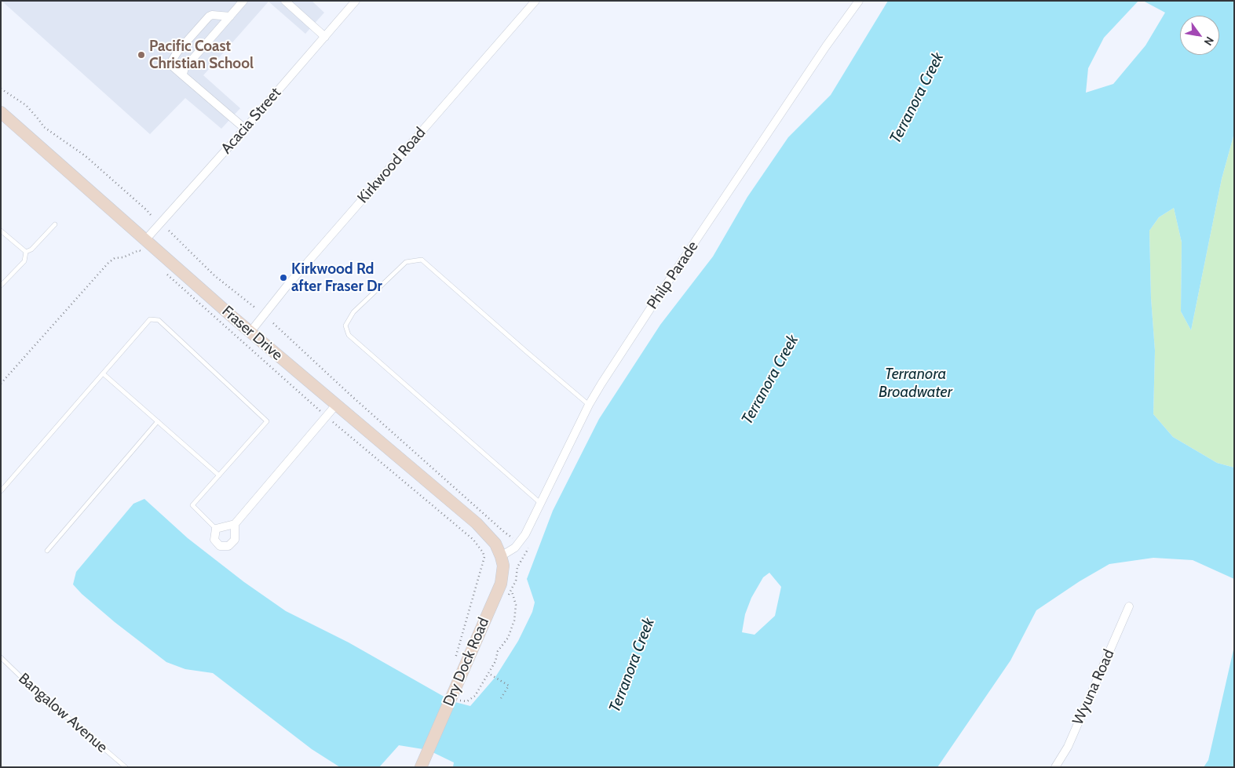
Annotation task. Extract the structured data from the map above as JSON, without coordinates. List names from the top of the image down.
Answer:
{
  "streets": {
    "street": [
      "Acacia Street",
      "Kirkwood Road",
      "Philp Parade",
      "Fraser Drive",
      "Dry Dock Road",
      "Wyuna Road"
    ],
    "lane": ["Bangalow Avenue"]
  },
  "crossings": [
    ["Acacia Street", "Fraser Drive"],
    ["Kirkwood Road", "Fraser Drive"],
    ["Philp Parade", "Fraser Drive"],
    ["Philp Parade", "Dry Dock Road"],
    ["Fraser Drive", "Dry Dock Road"]
  ],
  "water": ["Terranora Creek", "Terranora Broadwater"],
  "places": ["Pacific Coast Christian School", "Kirkwood Rd after Fraser Dr"],
  "north": "bottom right"
}
